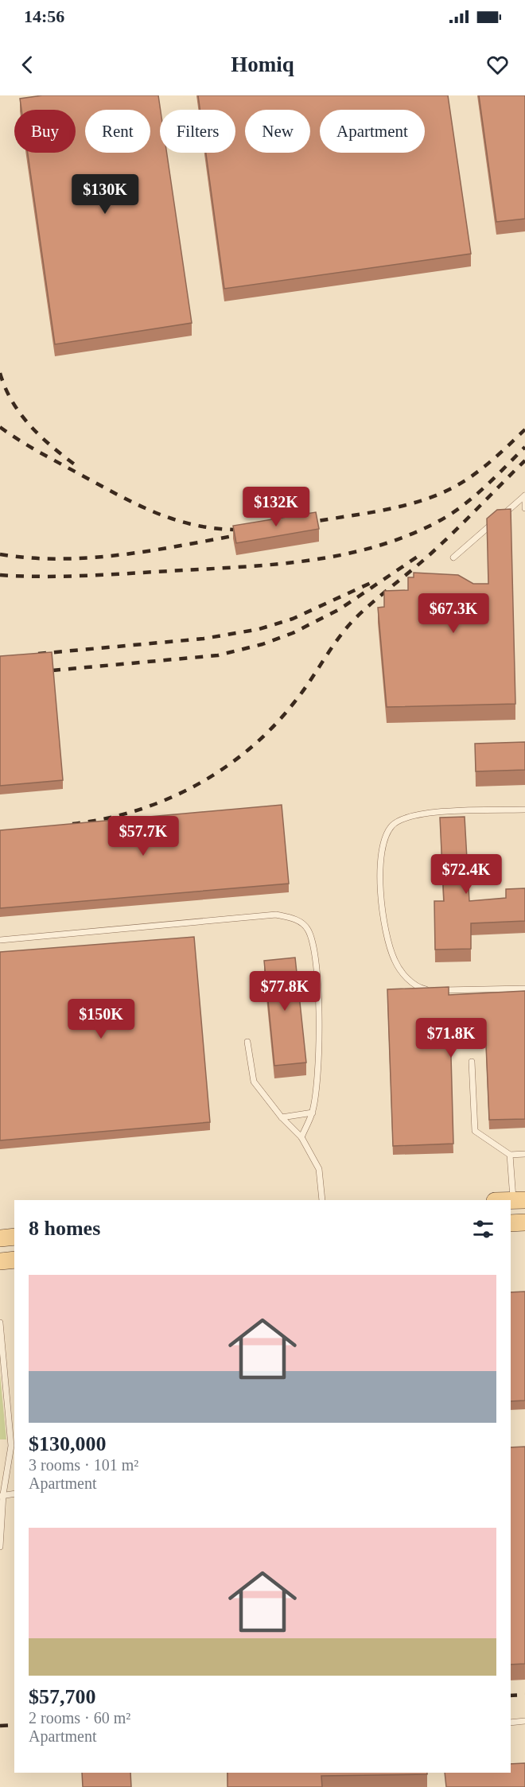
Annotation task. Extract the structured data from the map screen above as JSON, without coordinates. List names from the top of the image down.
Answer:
{
  "page": {
    "status": "14:56",
    "header": "Homiq",
    "chip": [
      "Buy",
      "Rent",
      "Filters",
      "New",
      "Apartment"
    ],
    "price": [
      "$130K",
      "$132K",
      "$67.3K",
      "$57.7K",
      "$72.4K",
      "$77.8K",
      "$150K",
      "$71.8K"
    ],
    "heading": "8 homes",
    "list": [
      {
        "name": "$130,000",
        "note": "3 rooms · 101 m² · Apartment"
      },
      {
        "name": "$57,700",
        "note": "2 rooms · 60 m² · Apartment"
      }
    ]
  }
}
